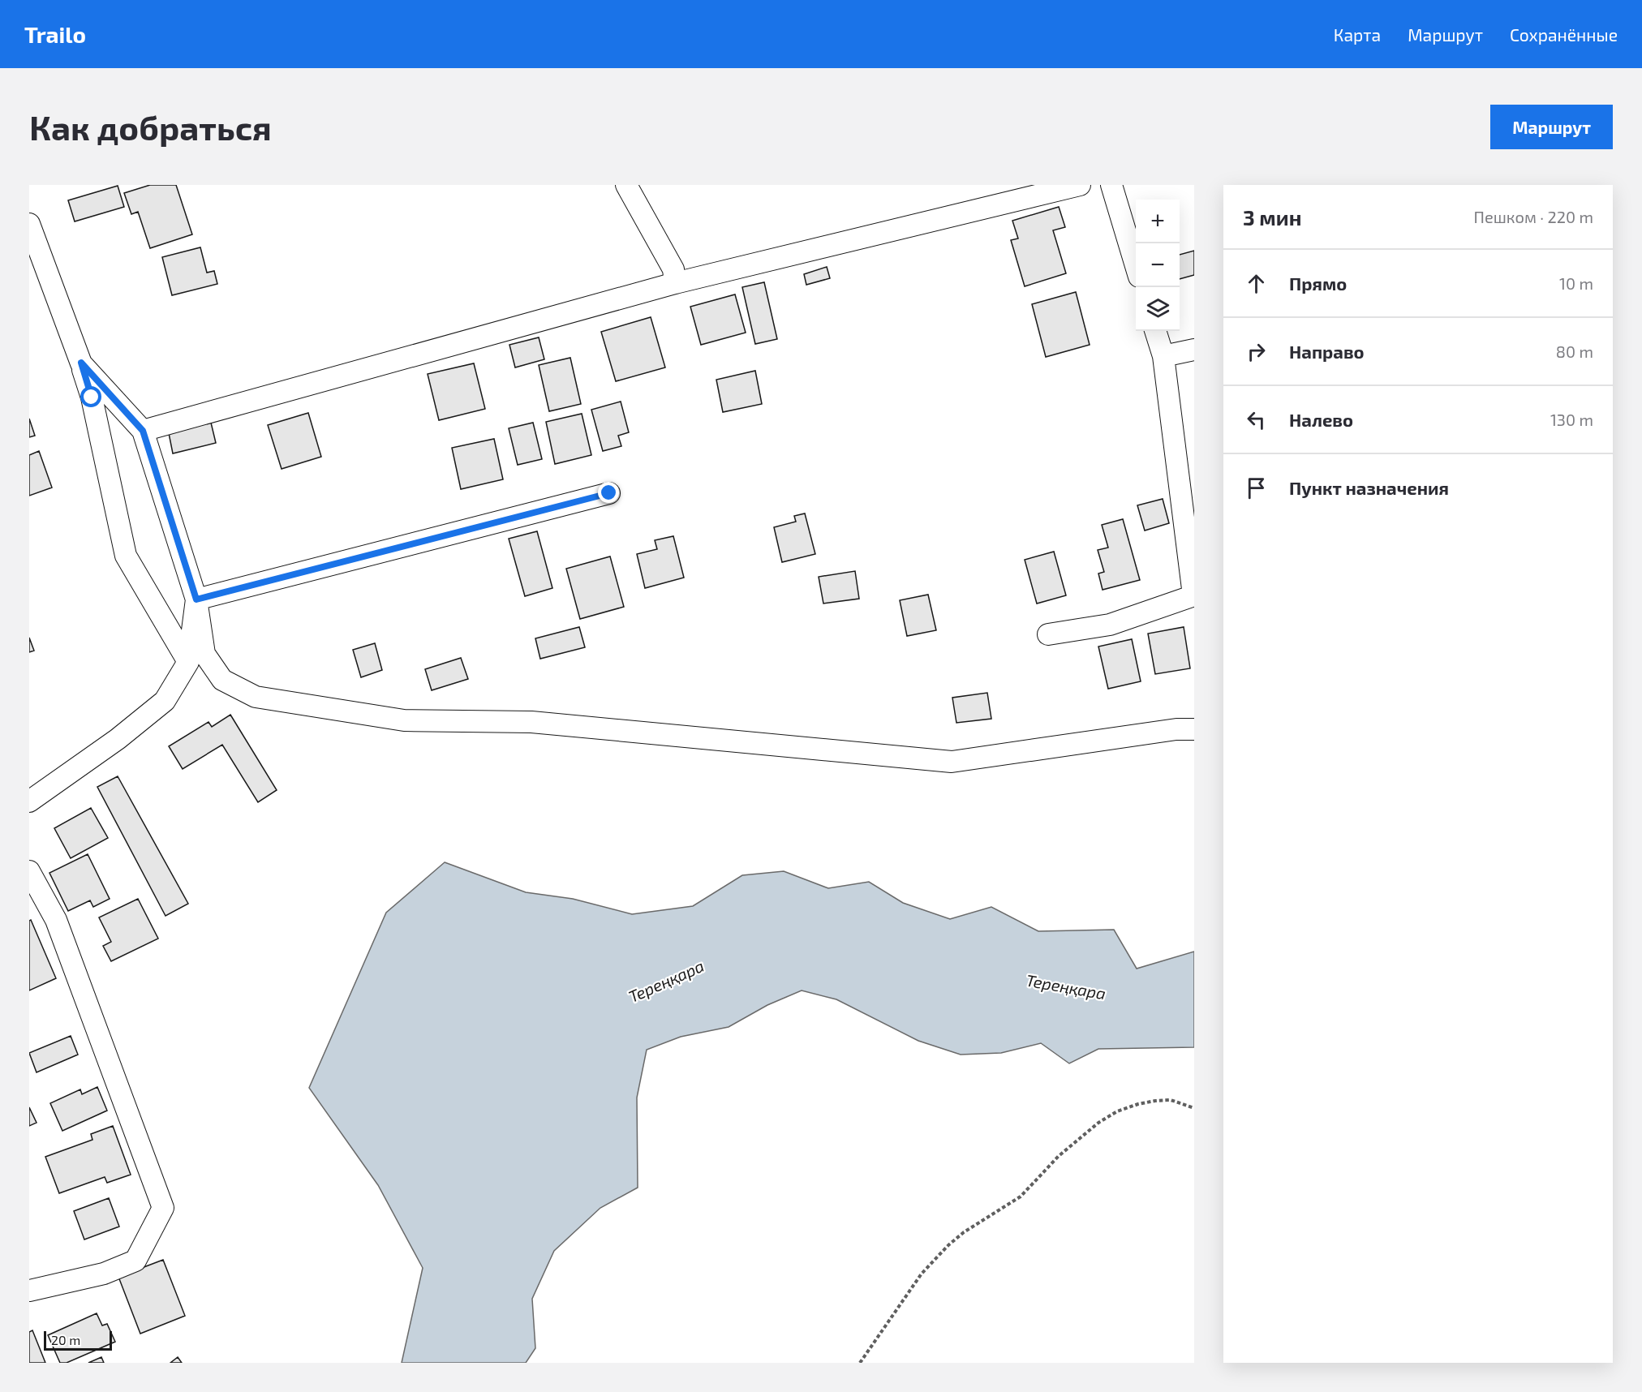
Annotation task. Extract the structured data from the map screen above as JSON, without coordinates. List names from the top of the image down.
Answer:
{
  "water": ["Тереңқара"],
  "scale_bar": "20 m",
  "page": {
    "header": "Trailo",
    "nav": ["Карта", "Маршрут", "Сохранённые"],
    "buttons": "Маршрут",
    "title": "Как добраться",
    "heading": ["3 мин", "Пешком · 220 m"],
    "map_buttons": ["+", "−"],
    "list": [
      ["Прямо", "10 m"],
      ["Направо", "80 m"],
      ["Налево", "130 m"],
      "Пункт назначения"
    ],
    "scale": "20 m"
  }
}
